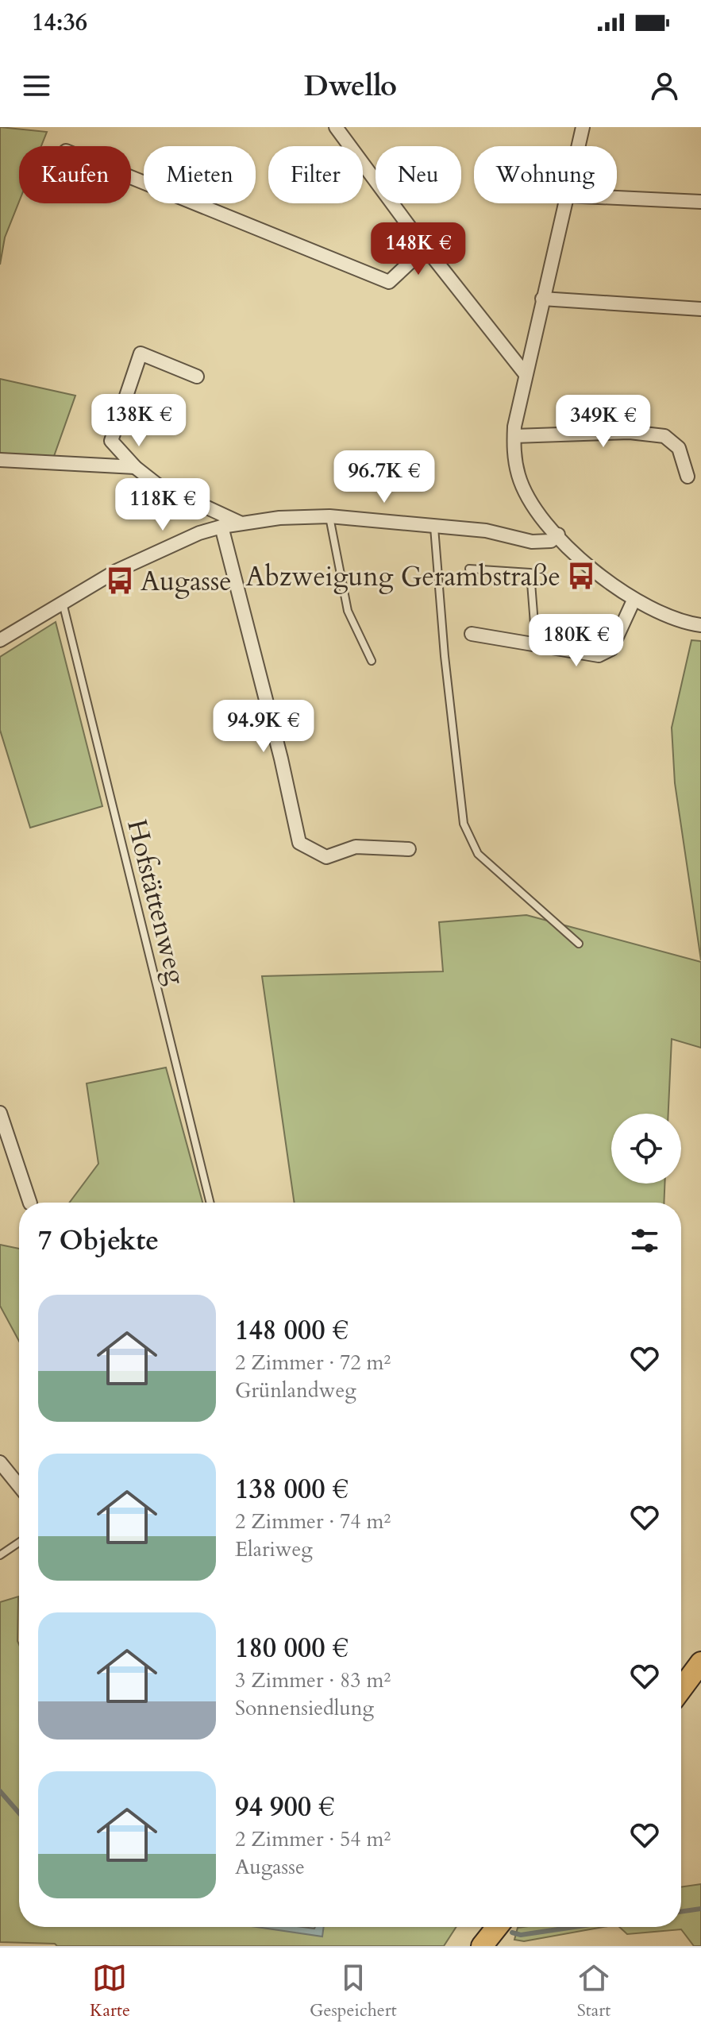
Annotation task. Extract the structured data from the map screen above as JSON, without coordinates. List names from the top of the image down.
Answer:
{
  "streets": {
    "lane": ["Hofstättenweg"]
  },
  "places": {
    "bus stop": ["Abzweigung Gerambstraße", "Augasse"]
  },
  "page": {
    "status": "14:36",
    "header": "Dwello",
    "chip": [
      "Kaufen",
      "Mieten",
      "Filter",
      "Neu",
      "Wohnung"
    ],
    "price": [
      "148K €",
      "138K €",
      "349K €",
      "96.7K €",
      "118K €",
      "180K €",
      "94.9K €"
    ],
    "heading": "7 Objekte",
    "list": [
      {
        "name": "148 000 €",
        "note": "2 Zimmer · 72 m² · Grünlandweg"
      },
      {
        "name": "138 000 €",
        "note": "2 Zimmer · 74 m² · Elariweg"
      },
      {
        "name": "180 000 €",
        "note": "3 Zimmer · 83 m² · Sonnensiedlung"
      },
      {
        "name": "94 900 €",
        "note": "2 Zimmer · 54 m² · Augasse"
      }
    ],
    "tabs": ["Karte", "Gespeichert", "Start"]
  }
}
